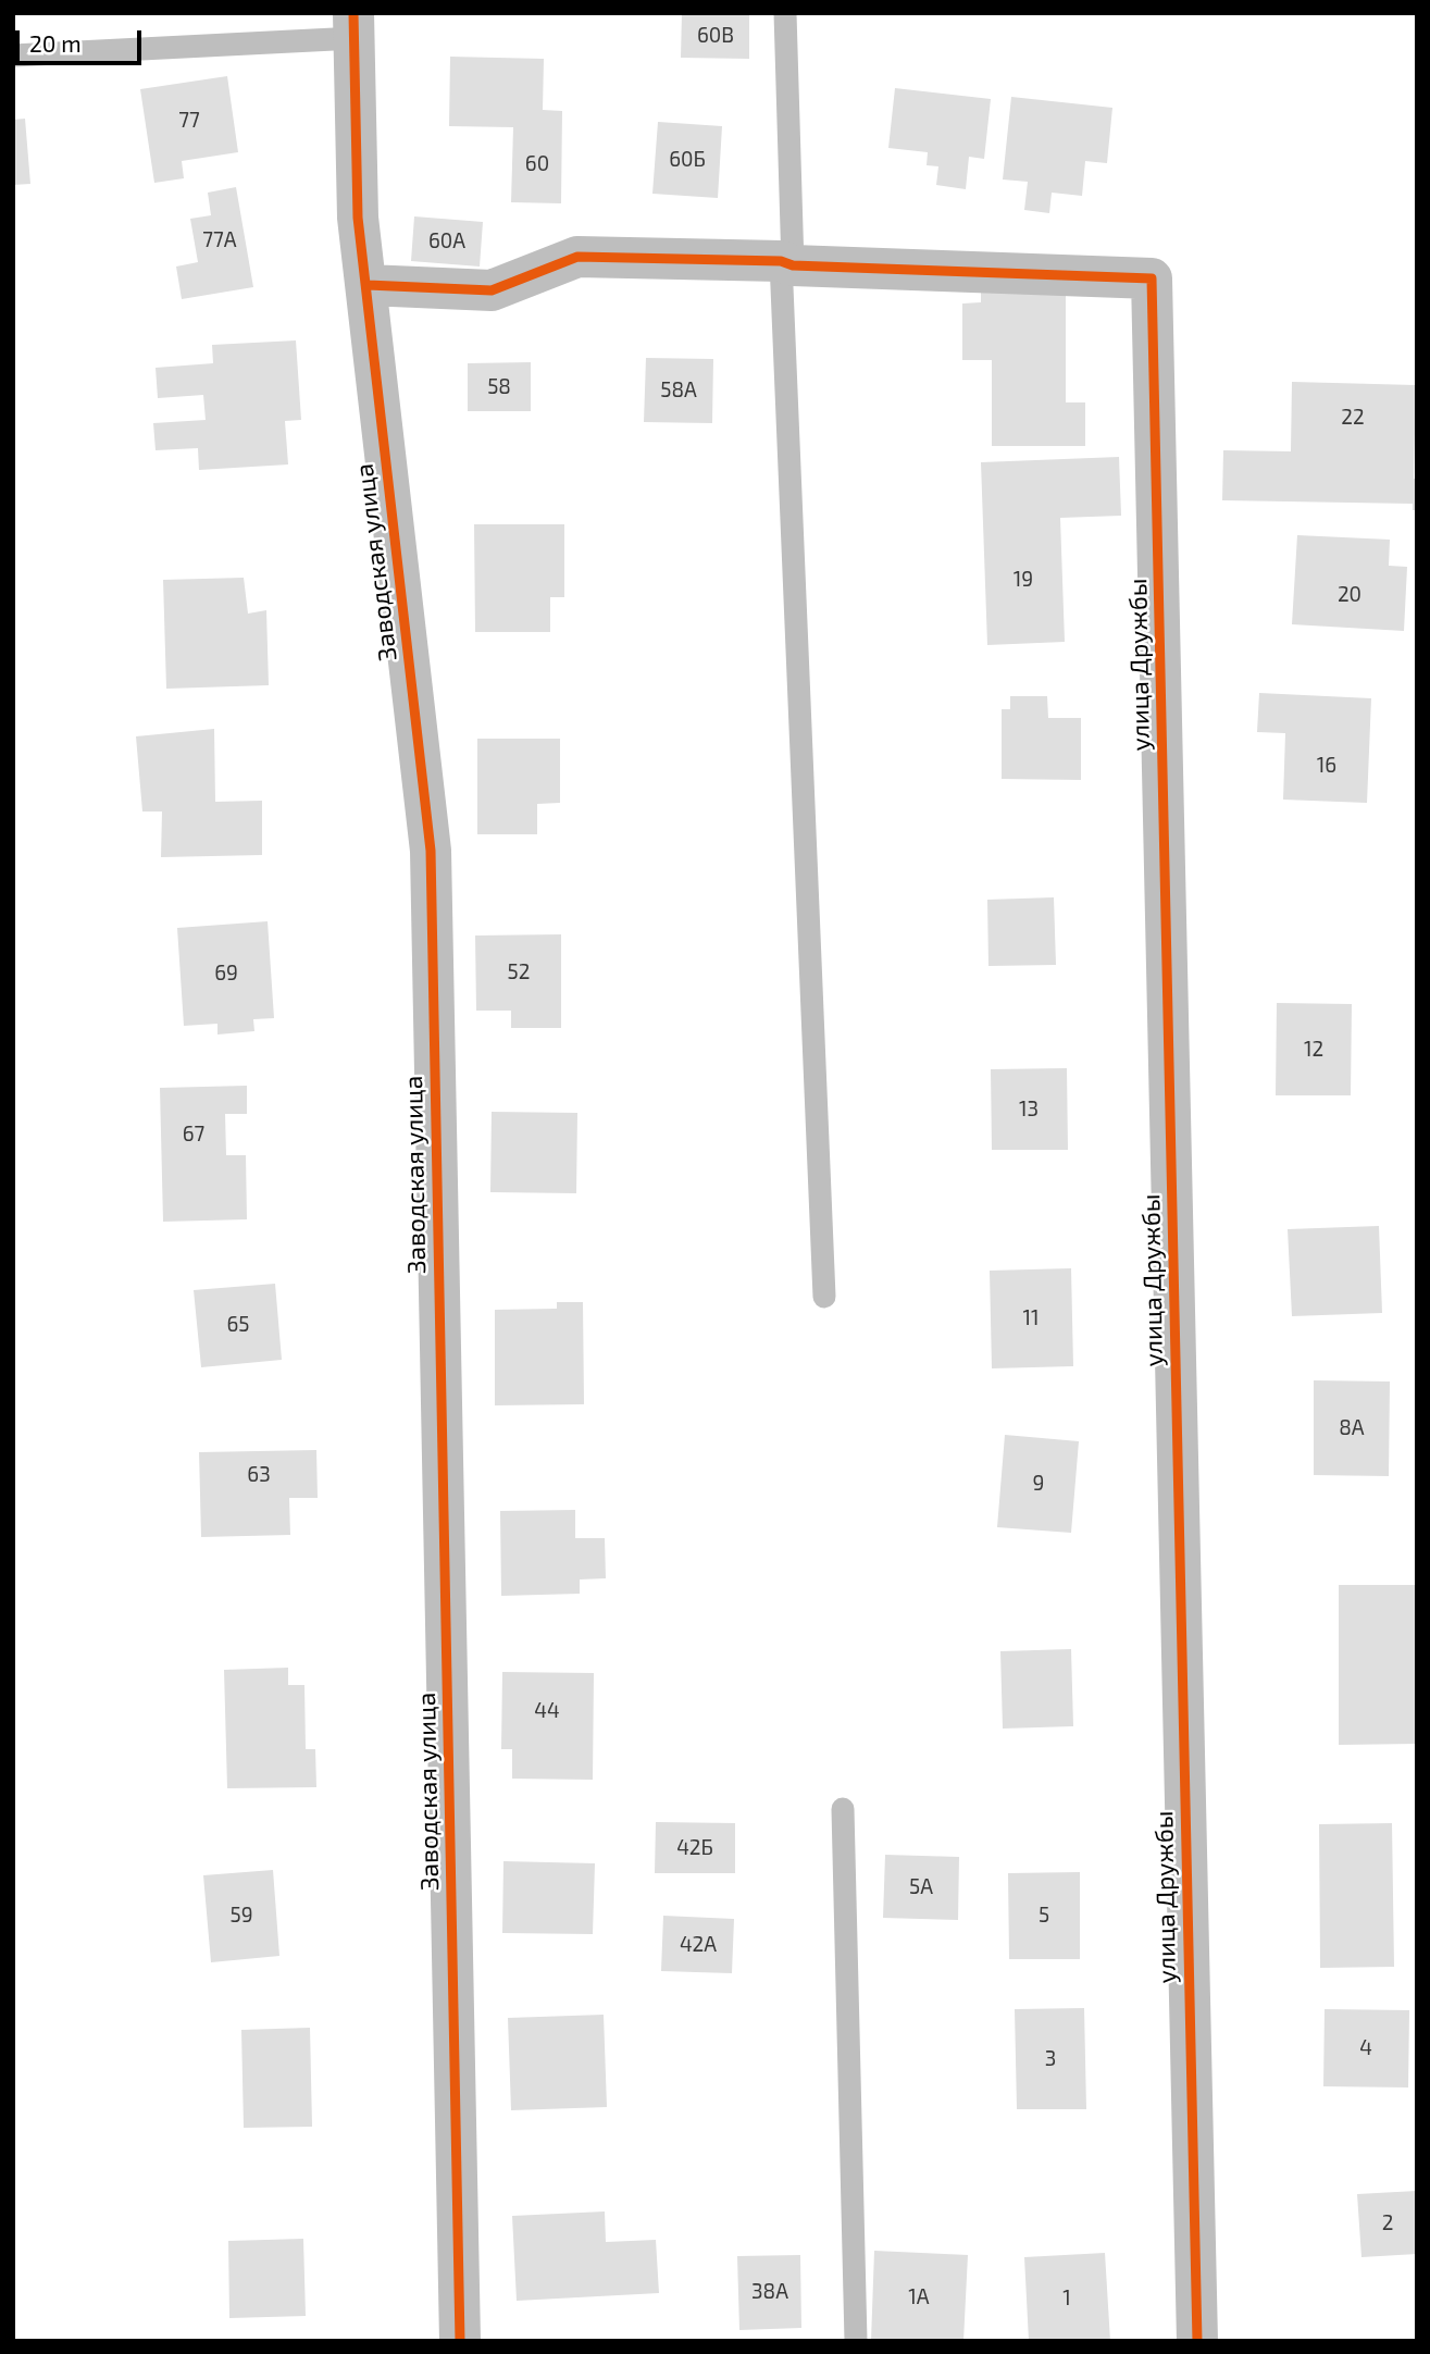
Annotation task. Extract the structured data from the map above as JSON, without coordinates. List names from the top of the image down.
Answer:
{
  "streets": {
    "street": ["Заводская улица", "улица Дружбы"]
  },
  "house_numbers": [
    "60В",
    "77",
    "60Б",
    "60",
    "77А",
    "60А",
    "58",
    "58А",
    "22",
    "19",
    "20",
    "16",
    "52",
    "69",
    "12",
    "13",
    "67",
    "11",
    "65",
    "8А",
    "63",
    "9",
    "44",
    "42Б",
    "5А",
    "59",
    "5",
    "42А",
    "4",
    "3",
    "2",
    "38А",
    "1А",
    "1"
  ],
  "scale_bar": "20 m"
}
